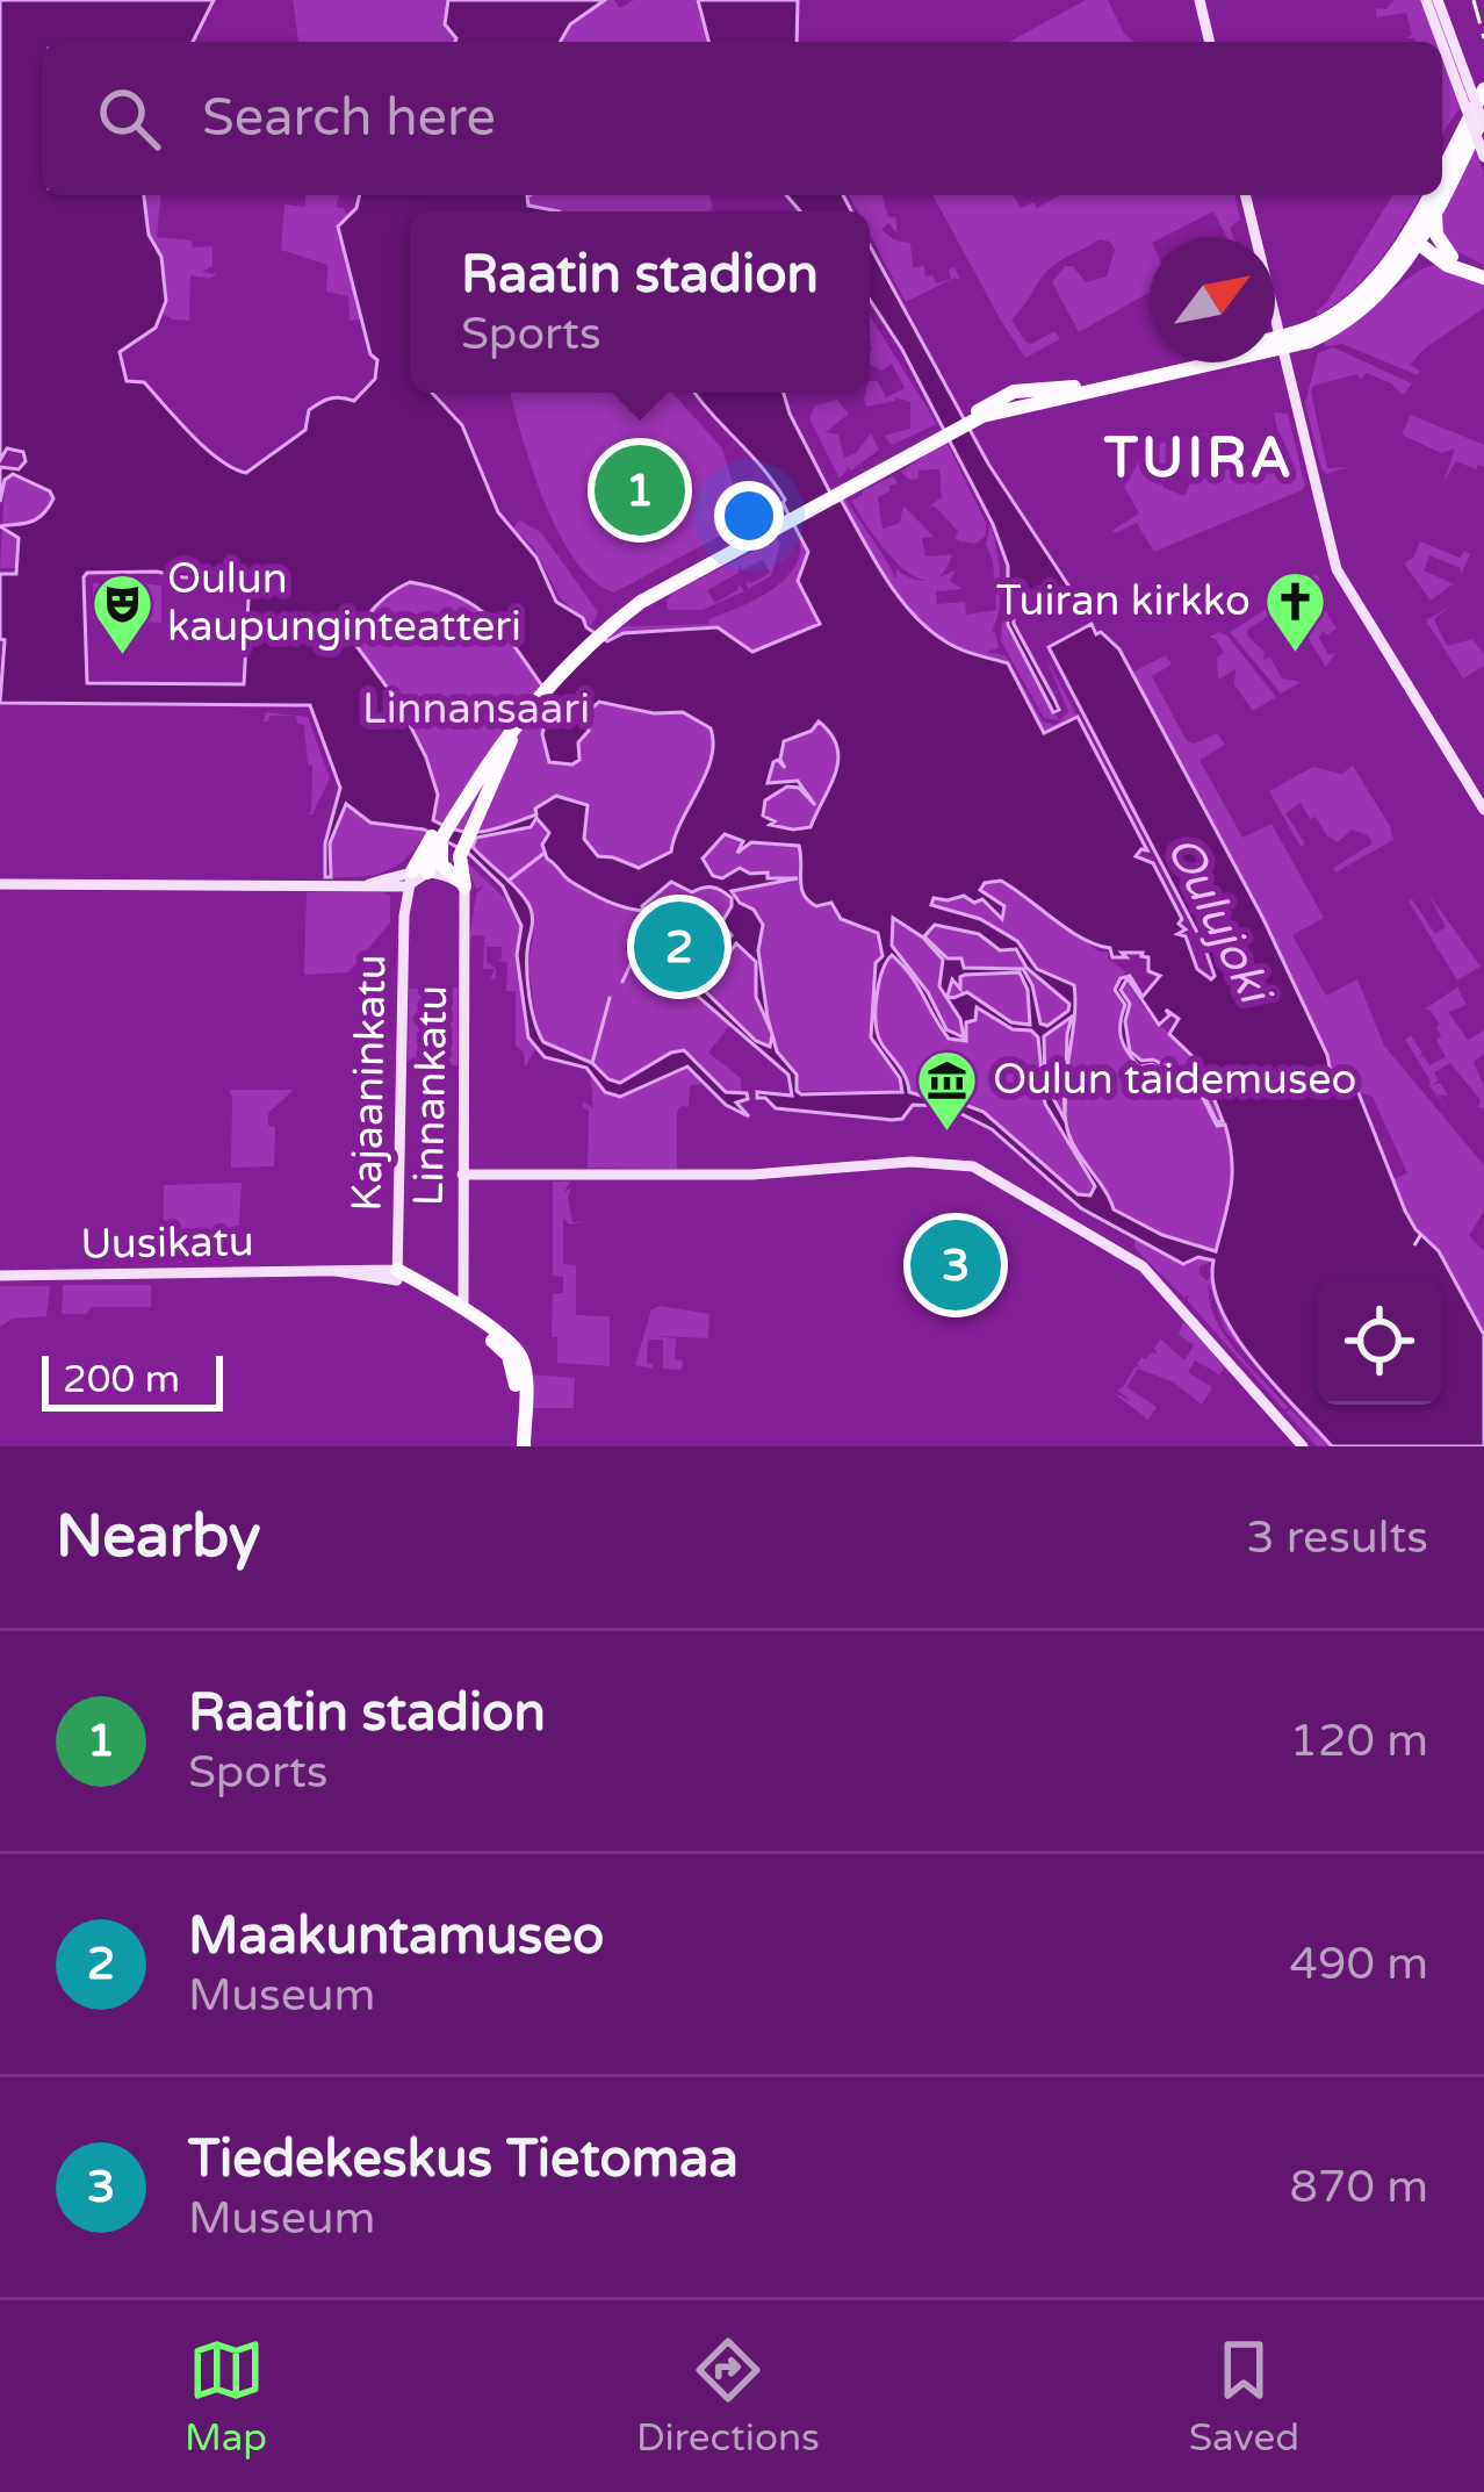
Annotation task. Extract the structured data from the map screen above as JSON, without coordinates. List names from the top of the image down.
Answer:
{
  "streets": {
    "main road": ["Kajaaninkatu", "Linnankatu", "Uusikatu"]
  },
  "crossings": [
    ["Kajaaninkatu", "Uusikatu"]
  ],
  "districts": ["TUIRA"],
  "water": ["Oulujoki"],
  "parks": ["Linnansaari"],
  "places": {
    "church": ["Tuiran kirkko"],
    "theatre": ["Oulun kaupunginteatteri"],
    "museum": ["Oulun taidemuseo"]
  },
  "scale_bar": "200 m",
  "north": "top right",
  "page": {
    "search": "Search here",
    "popup": ["Raatin stadion", "Sports"],
    "pins": ["1", "2", "3"],
    "scale": "200 m",
    "heading": ["Nearby", "3 results"],
    "list": [
      {
        "mark": "1",
        "name": "Raatin stadion",
        "note": "Sports",
        "value": "120 m"
      },
      {
        "mark": "2",
        "name": "Maakuntamuseo",
        "note": "Museum",
        "value": "490 m"
      },
      {
        "mark": "3",
        "name": "Tiedekeskus Tietomaa",
        "note": "Museum",
        "value": "870 m"
      }
    ],
    "nav": ["Map", "Directions", "Saved"]
  }
}
